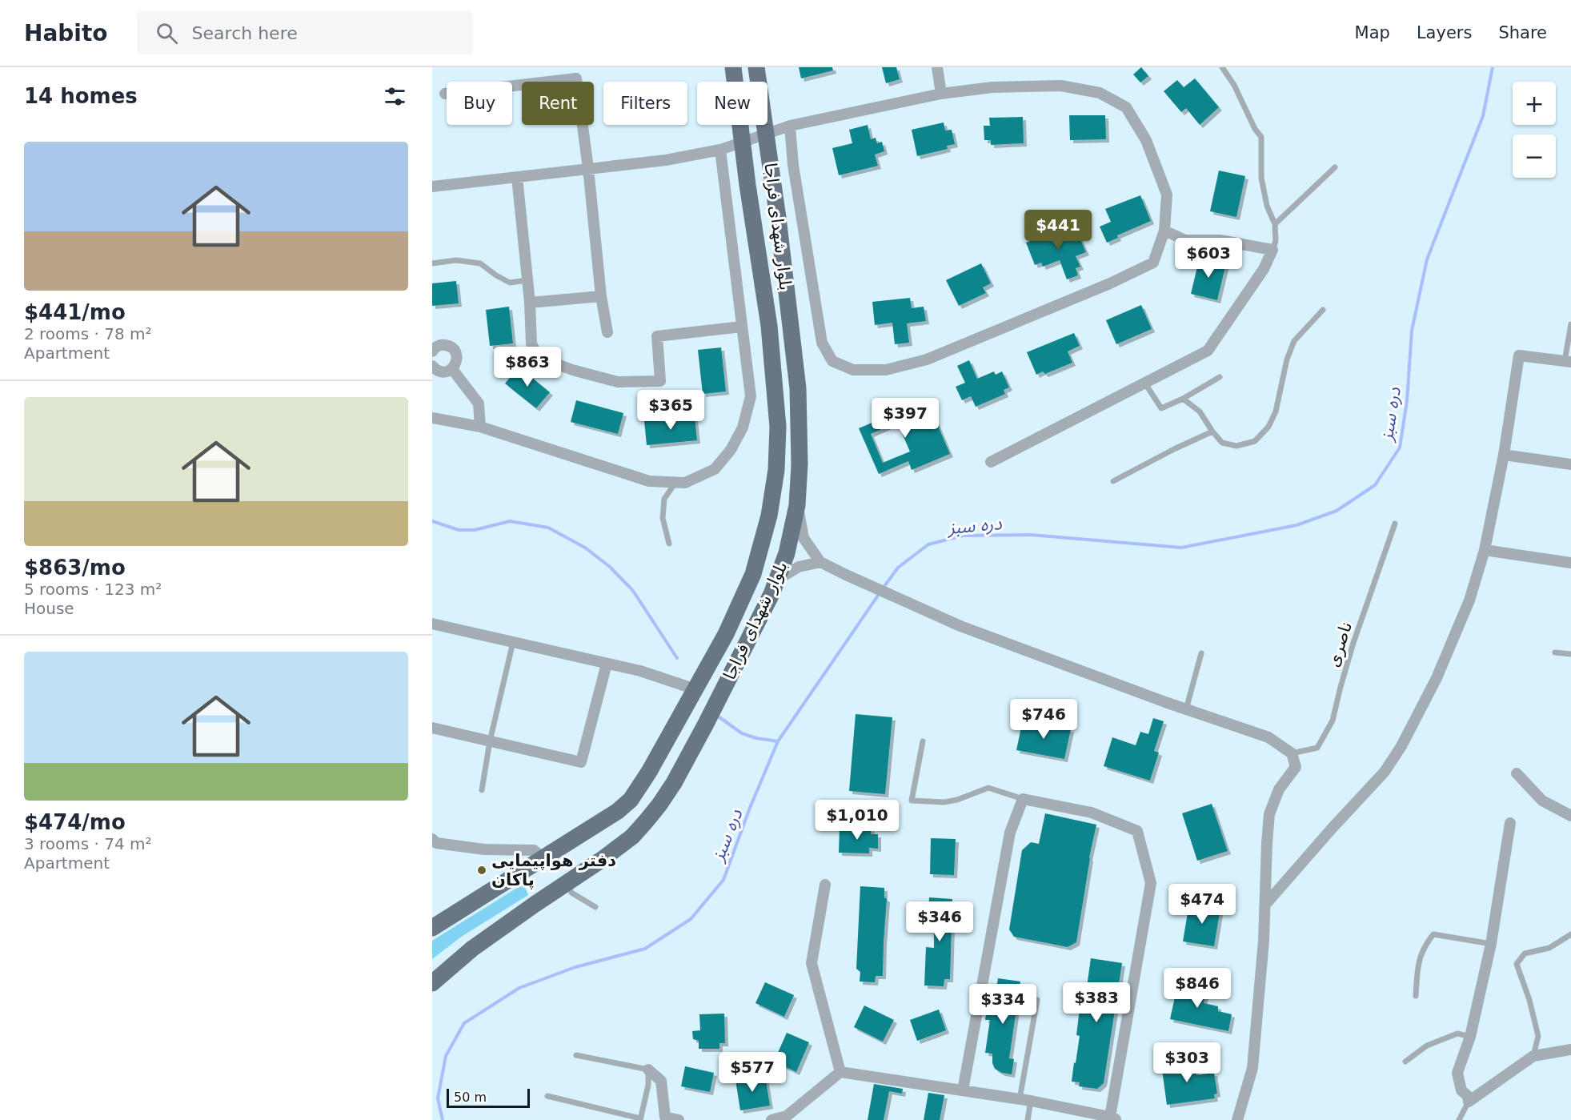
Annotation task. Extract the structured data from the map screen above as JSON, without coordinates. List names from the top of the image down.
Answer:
{
  "streets": {
    "main road": ["بلوار شهدای فراجا"],
    "lane": ["ناصری"]
  },
  "water": ["دره سبز"],
  "places": ["دفتر هواپیمایی پاکان"],
  "scale_bar": "50 m",
  "page": {
    "header": "Habito",
    "search": "Search here",
    "nav": ["Map", "Layers", "Share"],
    "heading": "14 homes",
    "map_buttons": ["+", "−"],
    "chip": [
      "Buy",
      "Rent",
      "Filters",
      "New"
    ],
    "list": [
      {
        "name": "$441/mo",
        "note": "2 rooms · 78 m² · Apartment"
      },
      {
        "name": "$863/mo",
        "note": "5 rooms · 123 m² · House"
      },
      {
        "name": "$474/mo",
        "note": "3 rooms · 74 m² · Apartment"
      }
    ],
    "price": [
      "$441",
      "$603",
      "$863",
      "$365",
      "$397",
      "$746",
      "$1,010",
      "$474",
      "$346",
      "$846",
      "$383",
      "$334",
      "$303",
      "$577"
    ],
    "scale": "50 m"
  }
}
